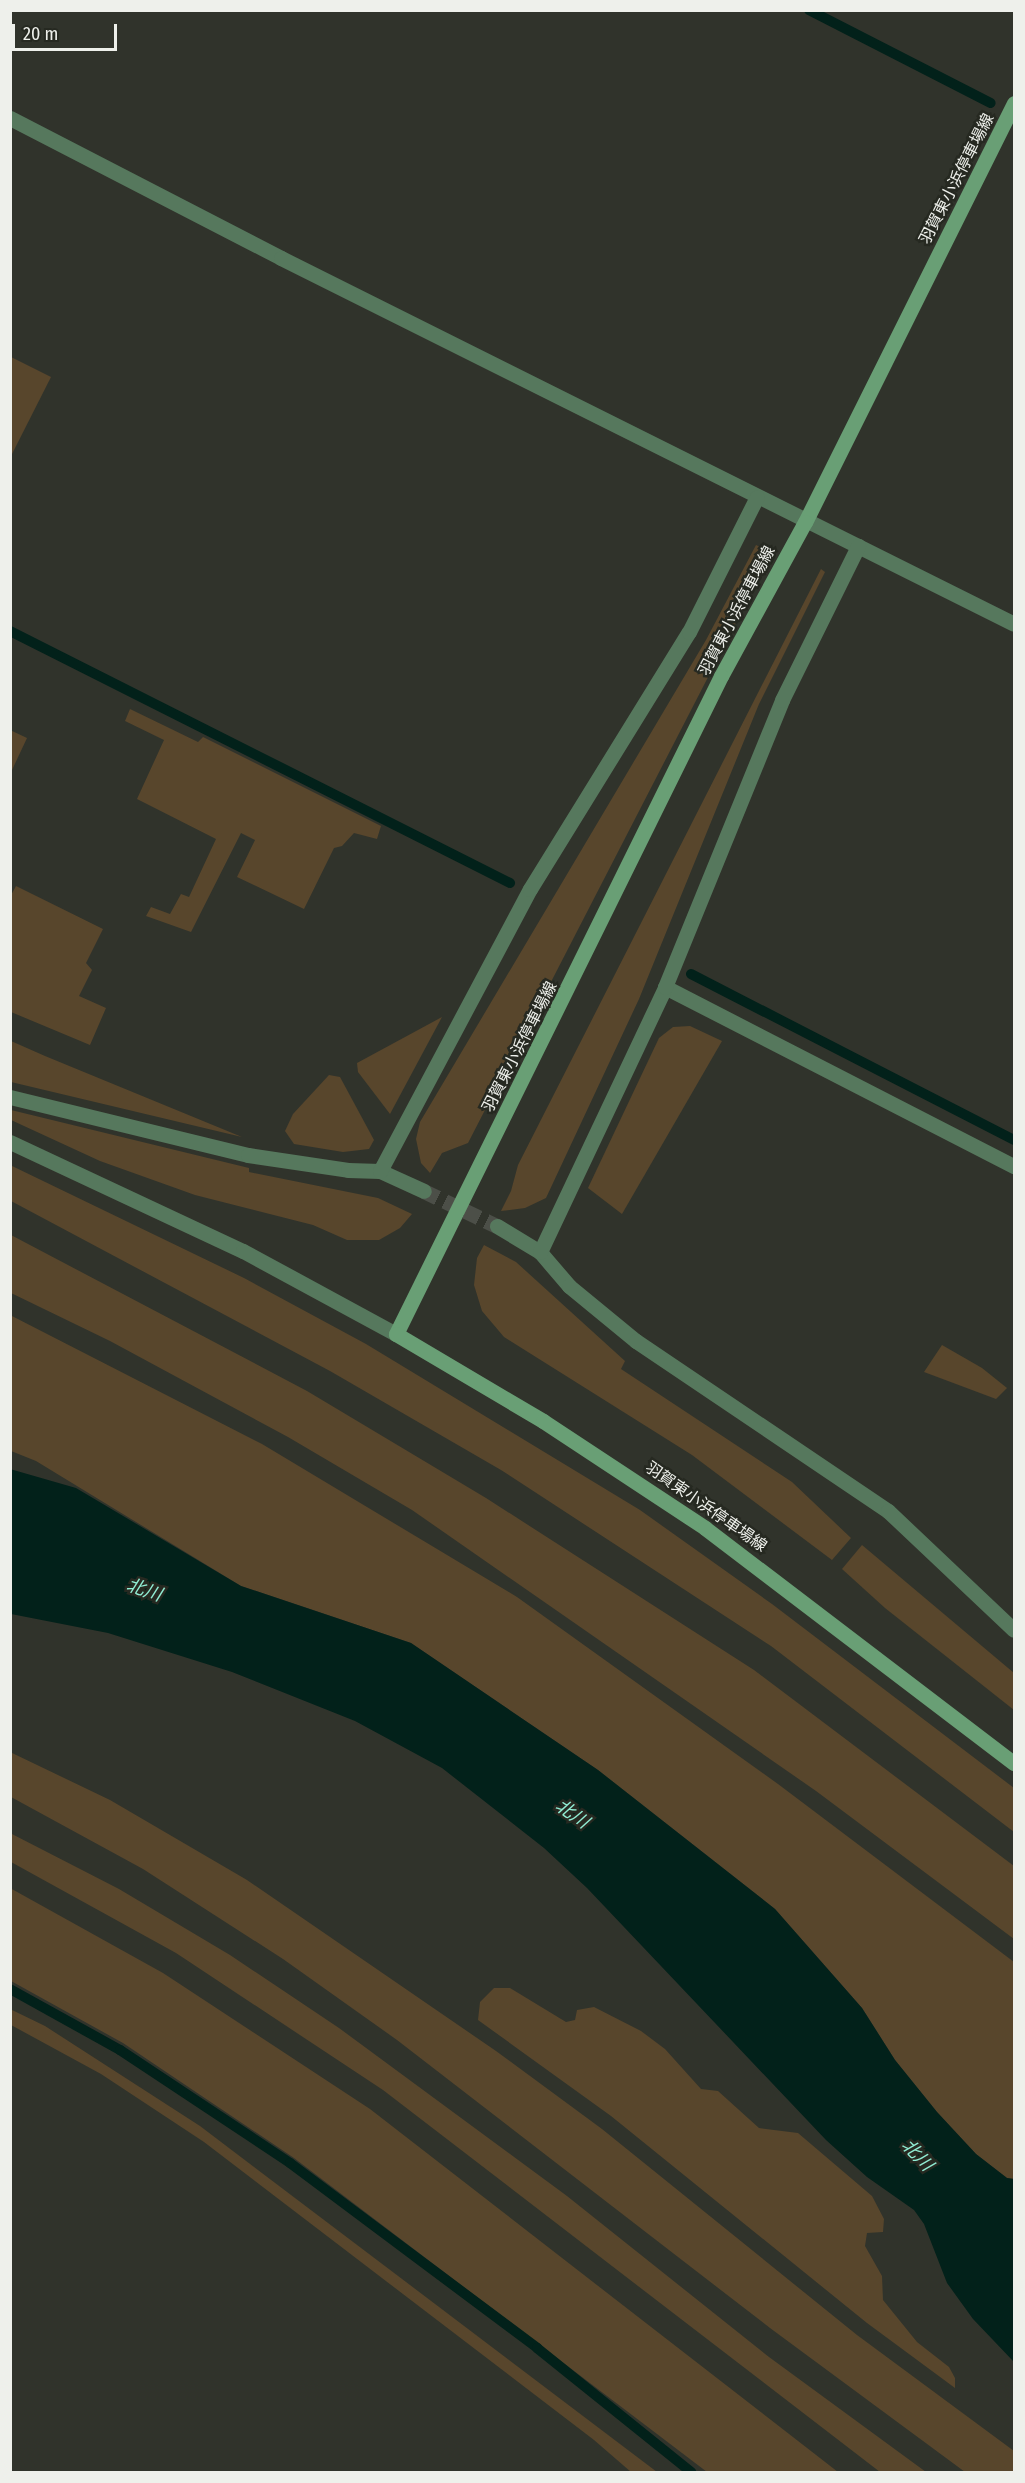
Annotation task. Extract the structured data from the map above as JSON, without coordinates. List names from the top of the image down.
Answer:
{
  "streets": {
    "main road": ["羽賀東小浜停車場線"]
  },
  "water": ["北川"],
  "scale_bar": "20 m"
}
